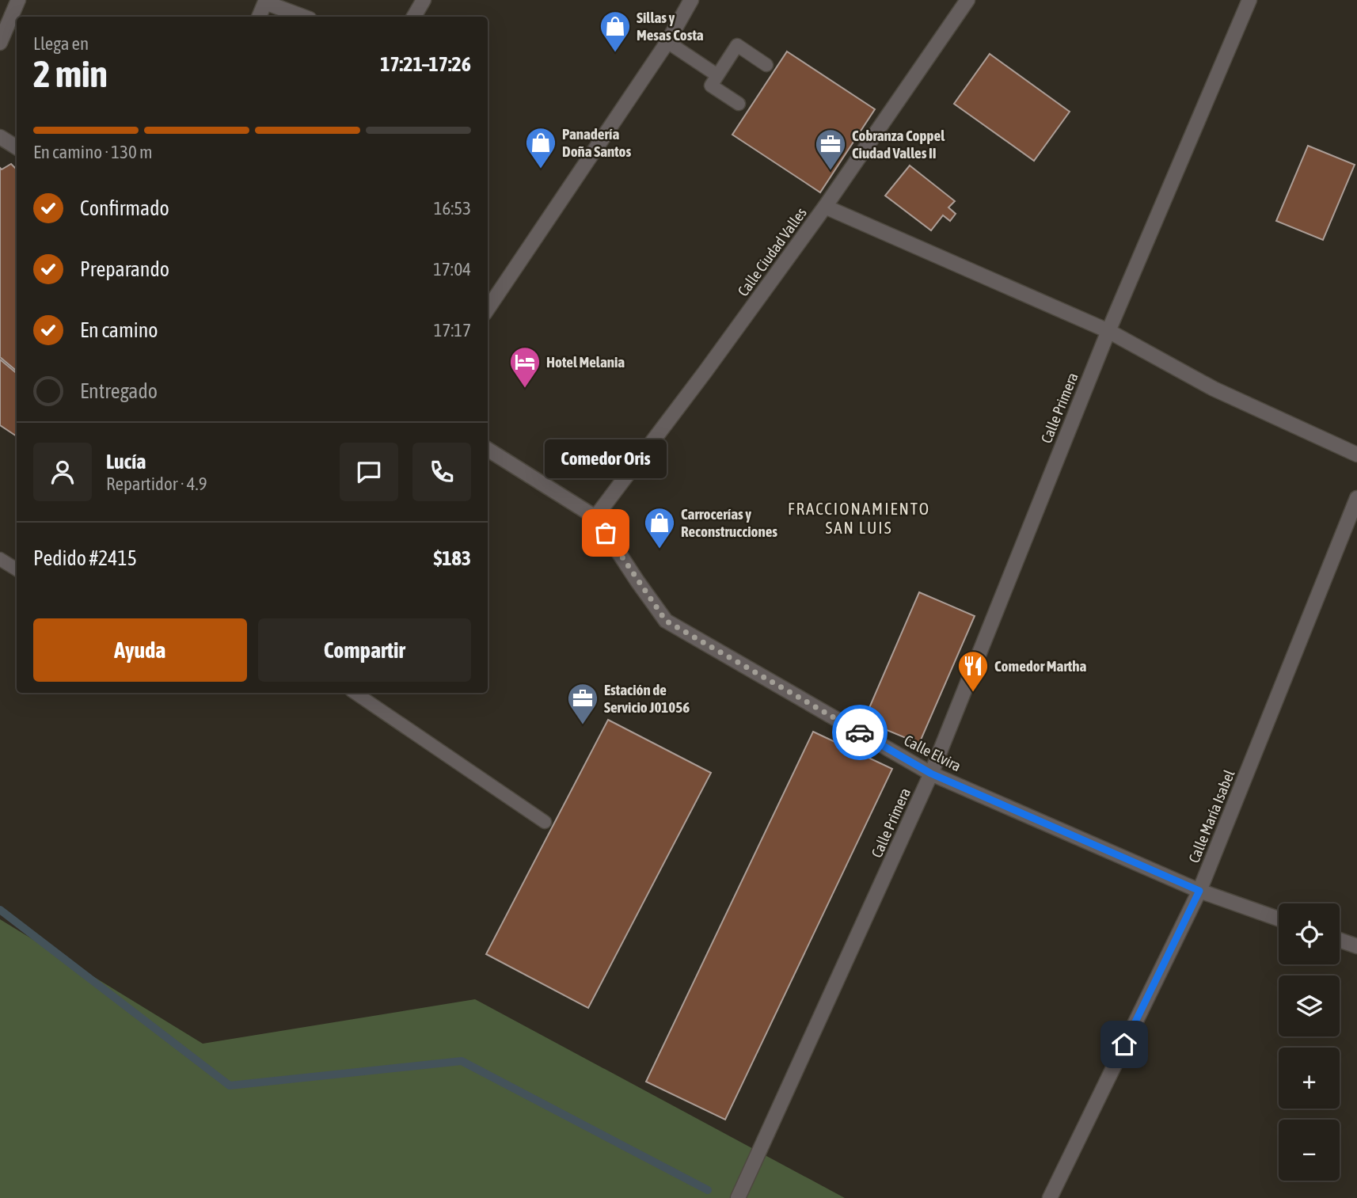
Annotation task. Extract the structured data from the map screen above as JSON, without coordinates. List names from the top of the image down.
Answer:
{
  "streets": {
    "street": [
      "Calle Ciudad Valles",
      "Calle Primera",
      "Calle Elvira",
      "Calle María Isabel"
    ]
  },
  "crossings": [
    ["Calle Ciudad Valles", "Calle Elvira"],
    ["Calle Primera", "Calle Elvira"],
    ["Calle Elvira", "Calle María Isabel"]
  ],
  "districts": ["FRACCIONAMIENTO SAN LUIS"],
  "places": {
    "shop": ["Sillas y Mesas Costa", "Panadería Doña Santos", "Carrocerías y Reconstrucciones"],
    "office": ["Cobranza Coppel Ciudad Valles II", "Estación de Servicio J01056"],
    "hotel": ["Hotel Melania"],
    "other": ["Comedor Oris"],
    "restaurant": ["Comedor Martha"]
  },
  "page": {
    "heading": ["2 min", "Llega en", "17:21–17:26"],
    "panel": [
      "Lucía",
      "Repartidor · 4.9",
      "Pedido #2415",
      "$183"
    ],
    "bar": "En camino · 130 m",
    "list": [
      ["Confirmado", "16:53"],
      ["Preparando", "17:04"],
      ["En camino", "17:17"],
      "Entregado"
    ],
    "bubble": "Comedor Oris",
    "buttons": ["Ayuda", "Compartir"],
    "map_buttons": ["+", "−"]
  }
}
